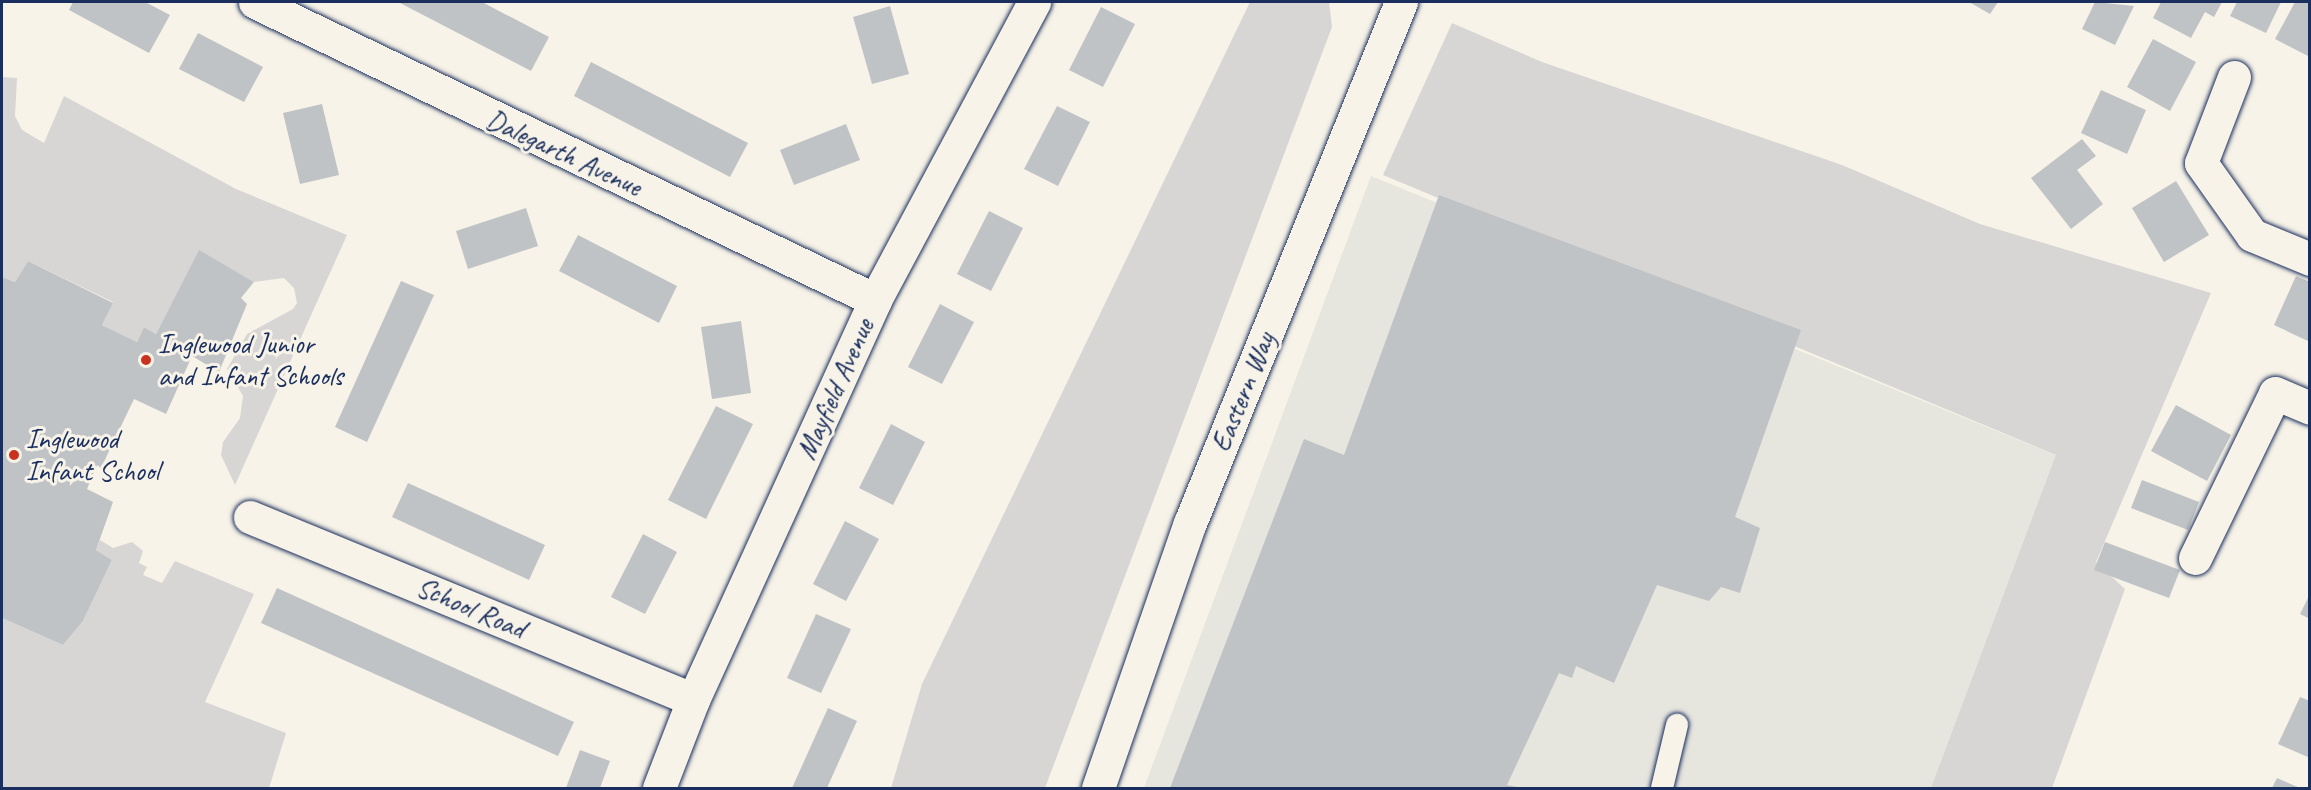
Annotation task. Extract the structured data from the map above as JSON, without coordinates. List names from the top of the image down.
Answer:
{
  "streets": {
    "street": [
      "Dalegarth Avenue",
      "Mayfield Avenue",
      "Eastern Way",
      "School Road"
    ]
  },
  "crossings": [
    ["Dalegarth Avenue", "Mayfield Avenue"],
    ["Mayfield Avenue", "School Road"]
  ],
  "places": ["Inglewood Junior and Infant Schools", "Inglewood Infant School"]
}
